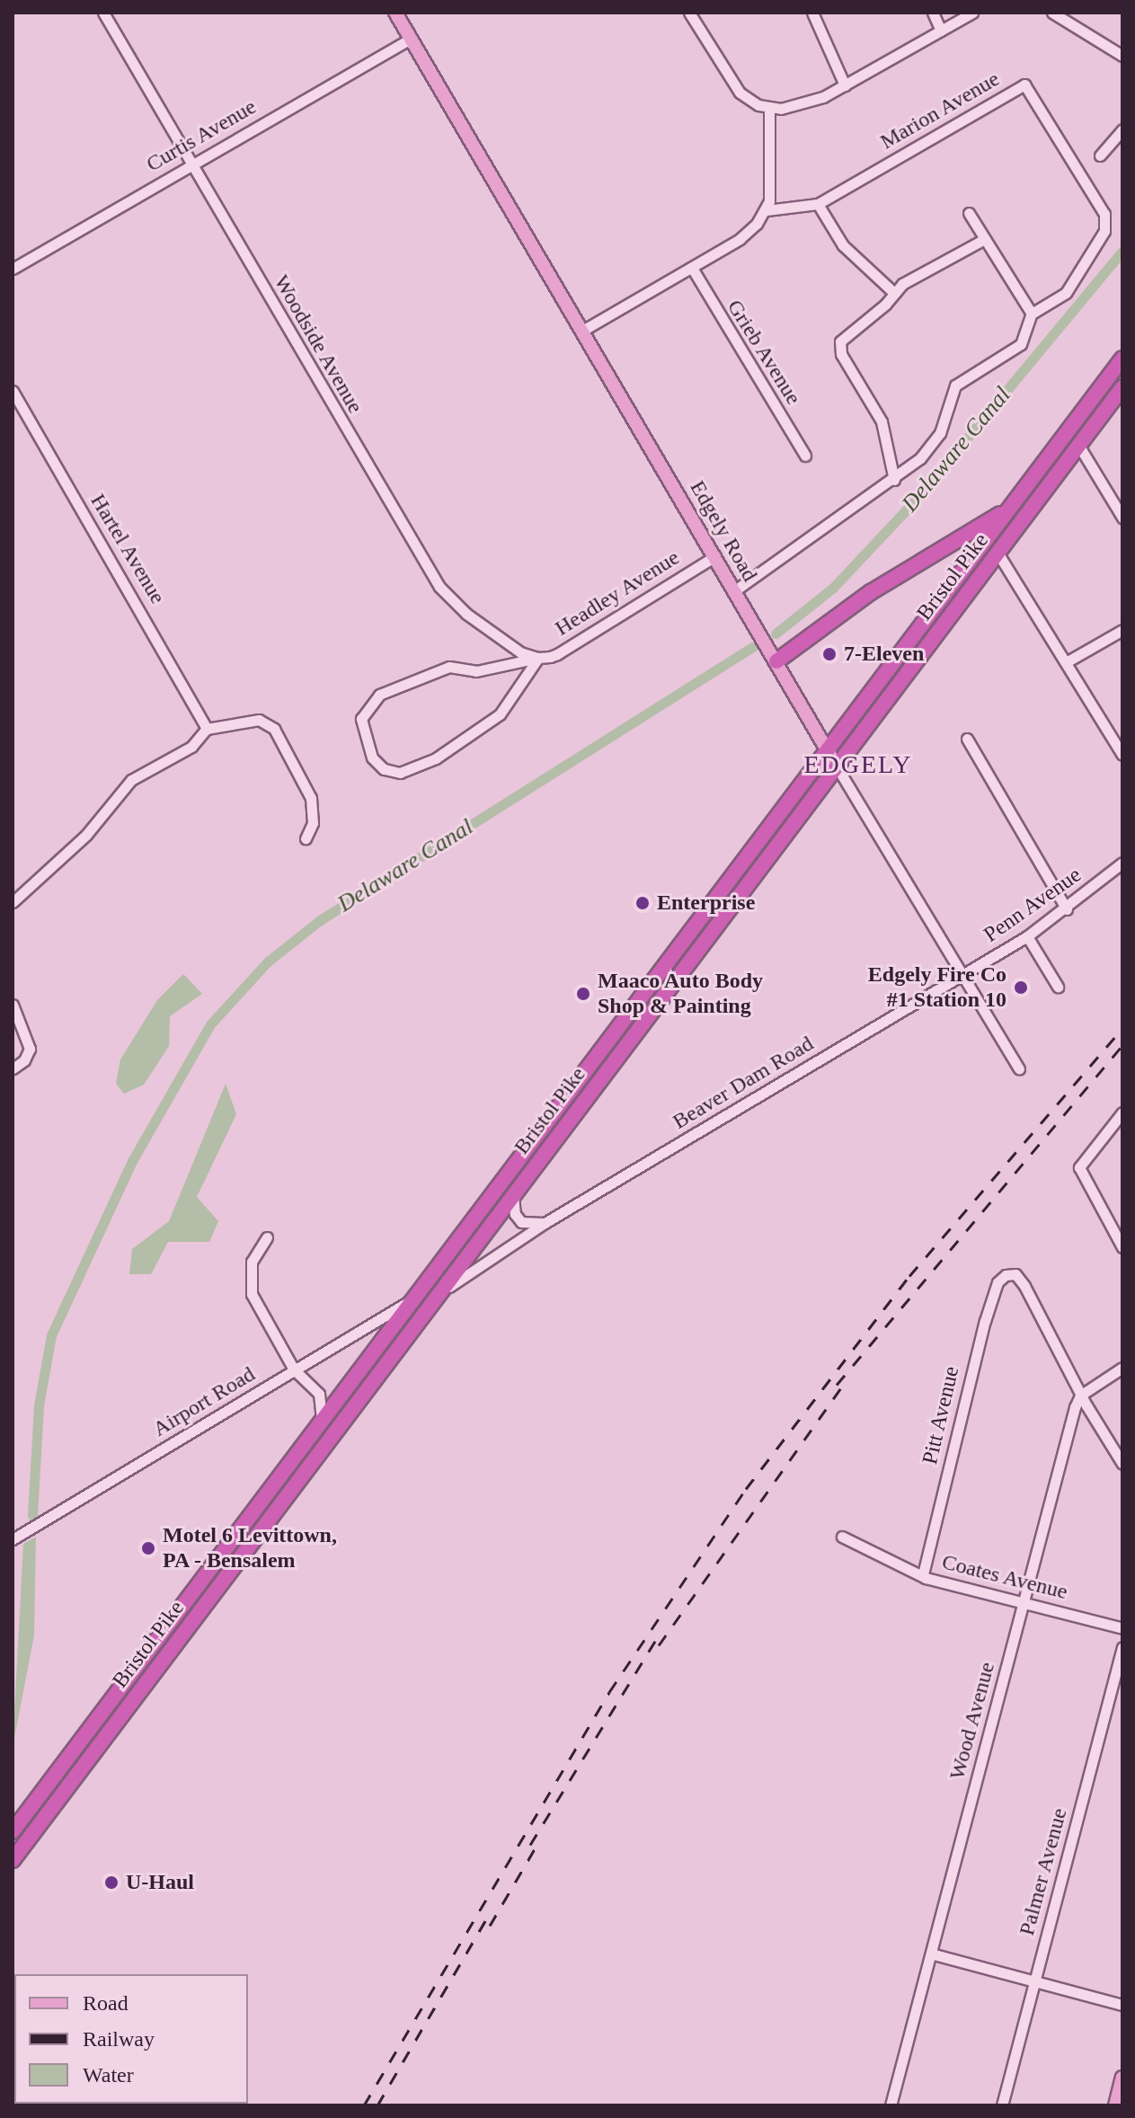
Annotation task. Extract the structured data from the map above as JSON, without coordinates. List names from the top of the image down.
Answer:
{
  "streets": {
    "highway": ["Bristol Pike"],
    "main road": ["Edgely Road"],
    "street": [
      "Marion Avenue",
      "Curtis Avenue",
      "Woodside Avenue",
      "Grieb Avenue",
      "Hartel Avenue",
      "Headley Avenue",
      "Penn Avenue",
      "Beaver Dam Road",
      "Airport Road",
      "Pitt Avenue",
      "Coates Avenue",
      "Wood Avenue",
      "Palmer Avenue"
    ]
  },
  "crossings": [
    ["Curtis Avenue", "Woodside Avenue"],
    ["Curtis Avenue", "Edgely Road"],
    ["Woodside Avenue", "Headley Avenue"],
    ["Edgely Road", "Bristol Pike"],
    ["Edgely Road", "Headley Avenue"],
    ["Edgely Road", "Penn Avenue"],
    ["Edgely Road", "Beaver Dam Road"],
    ["Bristol Pike", "Beaver Dam Road"],
    ["Bristol Pike", "Airport Road"],
    ["Penn Avenue", "Beaver Dam Road"],
    ["Pitt Avenue", "Coates Avenue"],
    ["Pitt Avenue", "Wood Avenue"],
    ["Coates Avenue", "Wood Avenue"]
  ],
  "districts": ["EDGELY"],
  "water": ["Delaware Canal"],
  "places": [
    "7-Eleven",
    "Enterprise",
    "Edgely Fire Co #1 Station 10",
    "Maaco Auto Body Shop & Painting",
    "Motel 6 Levittown, PA - Bensalem",
    "U-Haul"
  ],
  "legend": ["Road", "Railway", "Water"]
}
